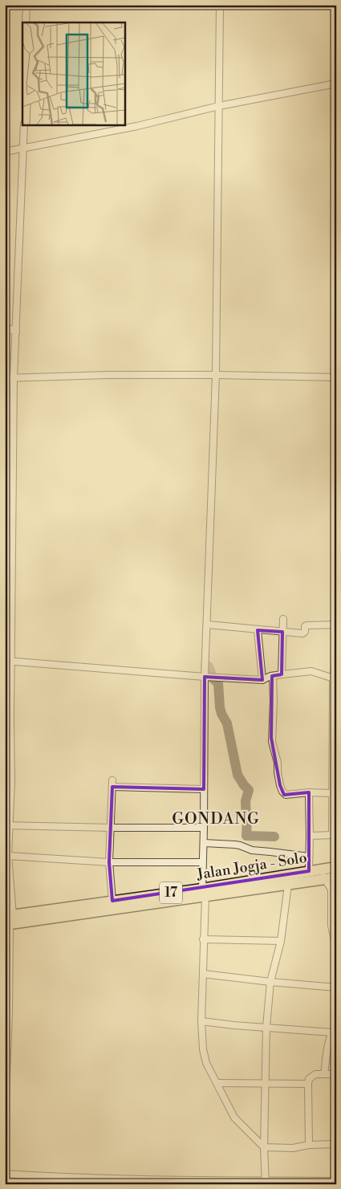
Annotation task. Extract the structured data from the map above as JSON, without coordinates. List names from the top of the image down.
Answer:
{
  "streets": {
    "highway": ["Jalan Jogja - Solo", "17"]
  },
  "districts": ["GONDANG"]
}
